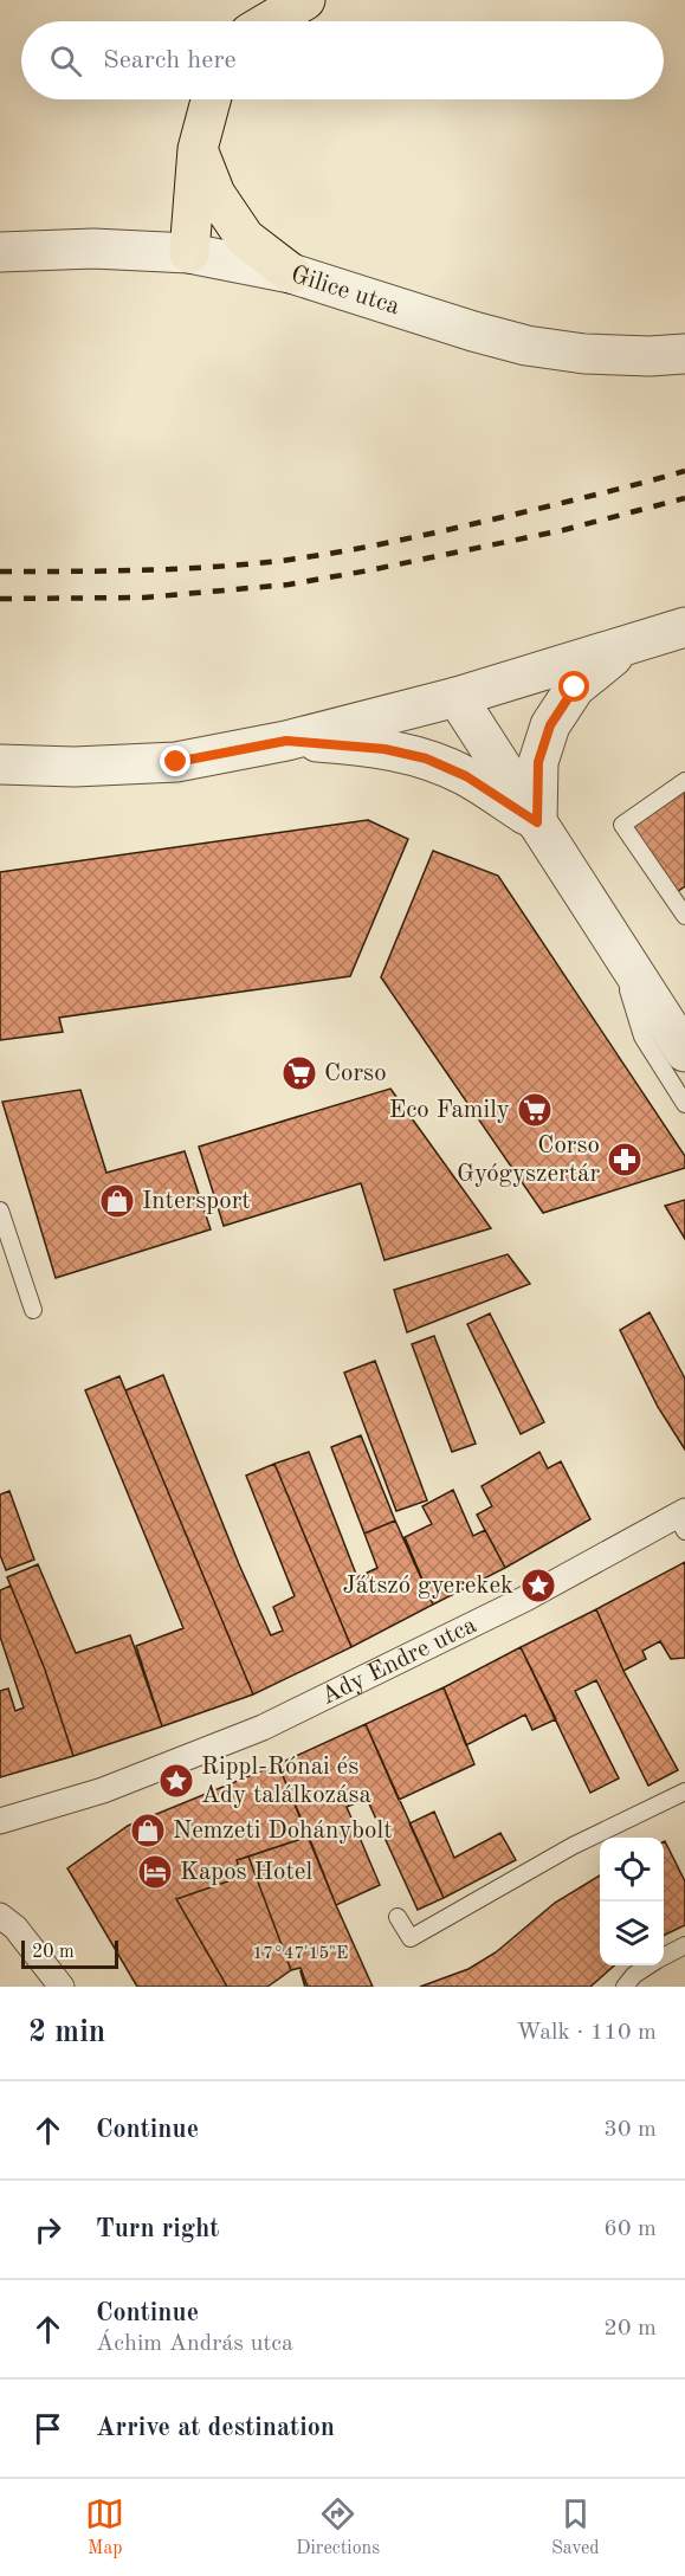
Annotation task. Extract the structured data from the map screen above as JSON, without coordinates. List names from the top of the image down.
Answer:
{
  "streets": {
    "street": ["Gilice utca", "Ady Endre utca"]
  },
  "places": {
    "supermarket": ["Corso", "Eco Family"],
    "pharmacy": ["Corso Gyógyszertár"],
    "shop": ["Intersport", "Nemzeti Dohánybolt"],
    "place": ["Játszó gyerekek", "Rippl-Rónai és Ady találkozása"],
    "hotel": ["Kapos Hotel"]
  },
  "scale_bar": "20 m",
  "page": {
    "search": "Search here",
    "scale": "20 m",
    "heading": ["2 min", "Walk · 110 m"],
    "list": [
      ["Continue", "30 m"],
      ["Turn right", "60 m"],
      ["Continue", "Áchim András utca", "20 m"],
      "Arrive at destination"
    ],
    "nav": ["Map", "Directions", "Saved"]
  },
  "coordinates": ["17°47'15\"E"]
}
